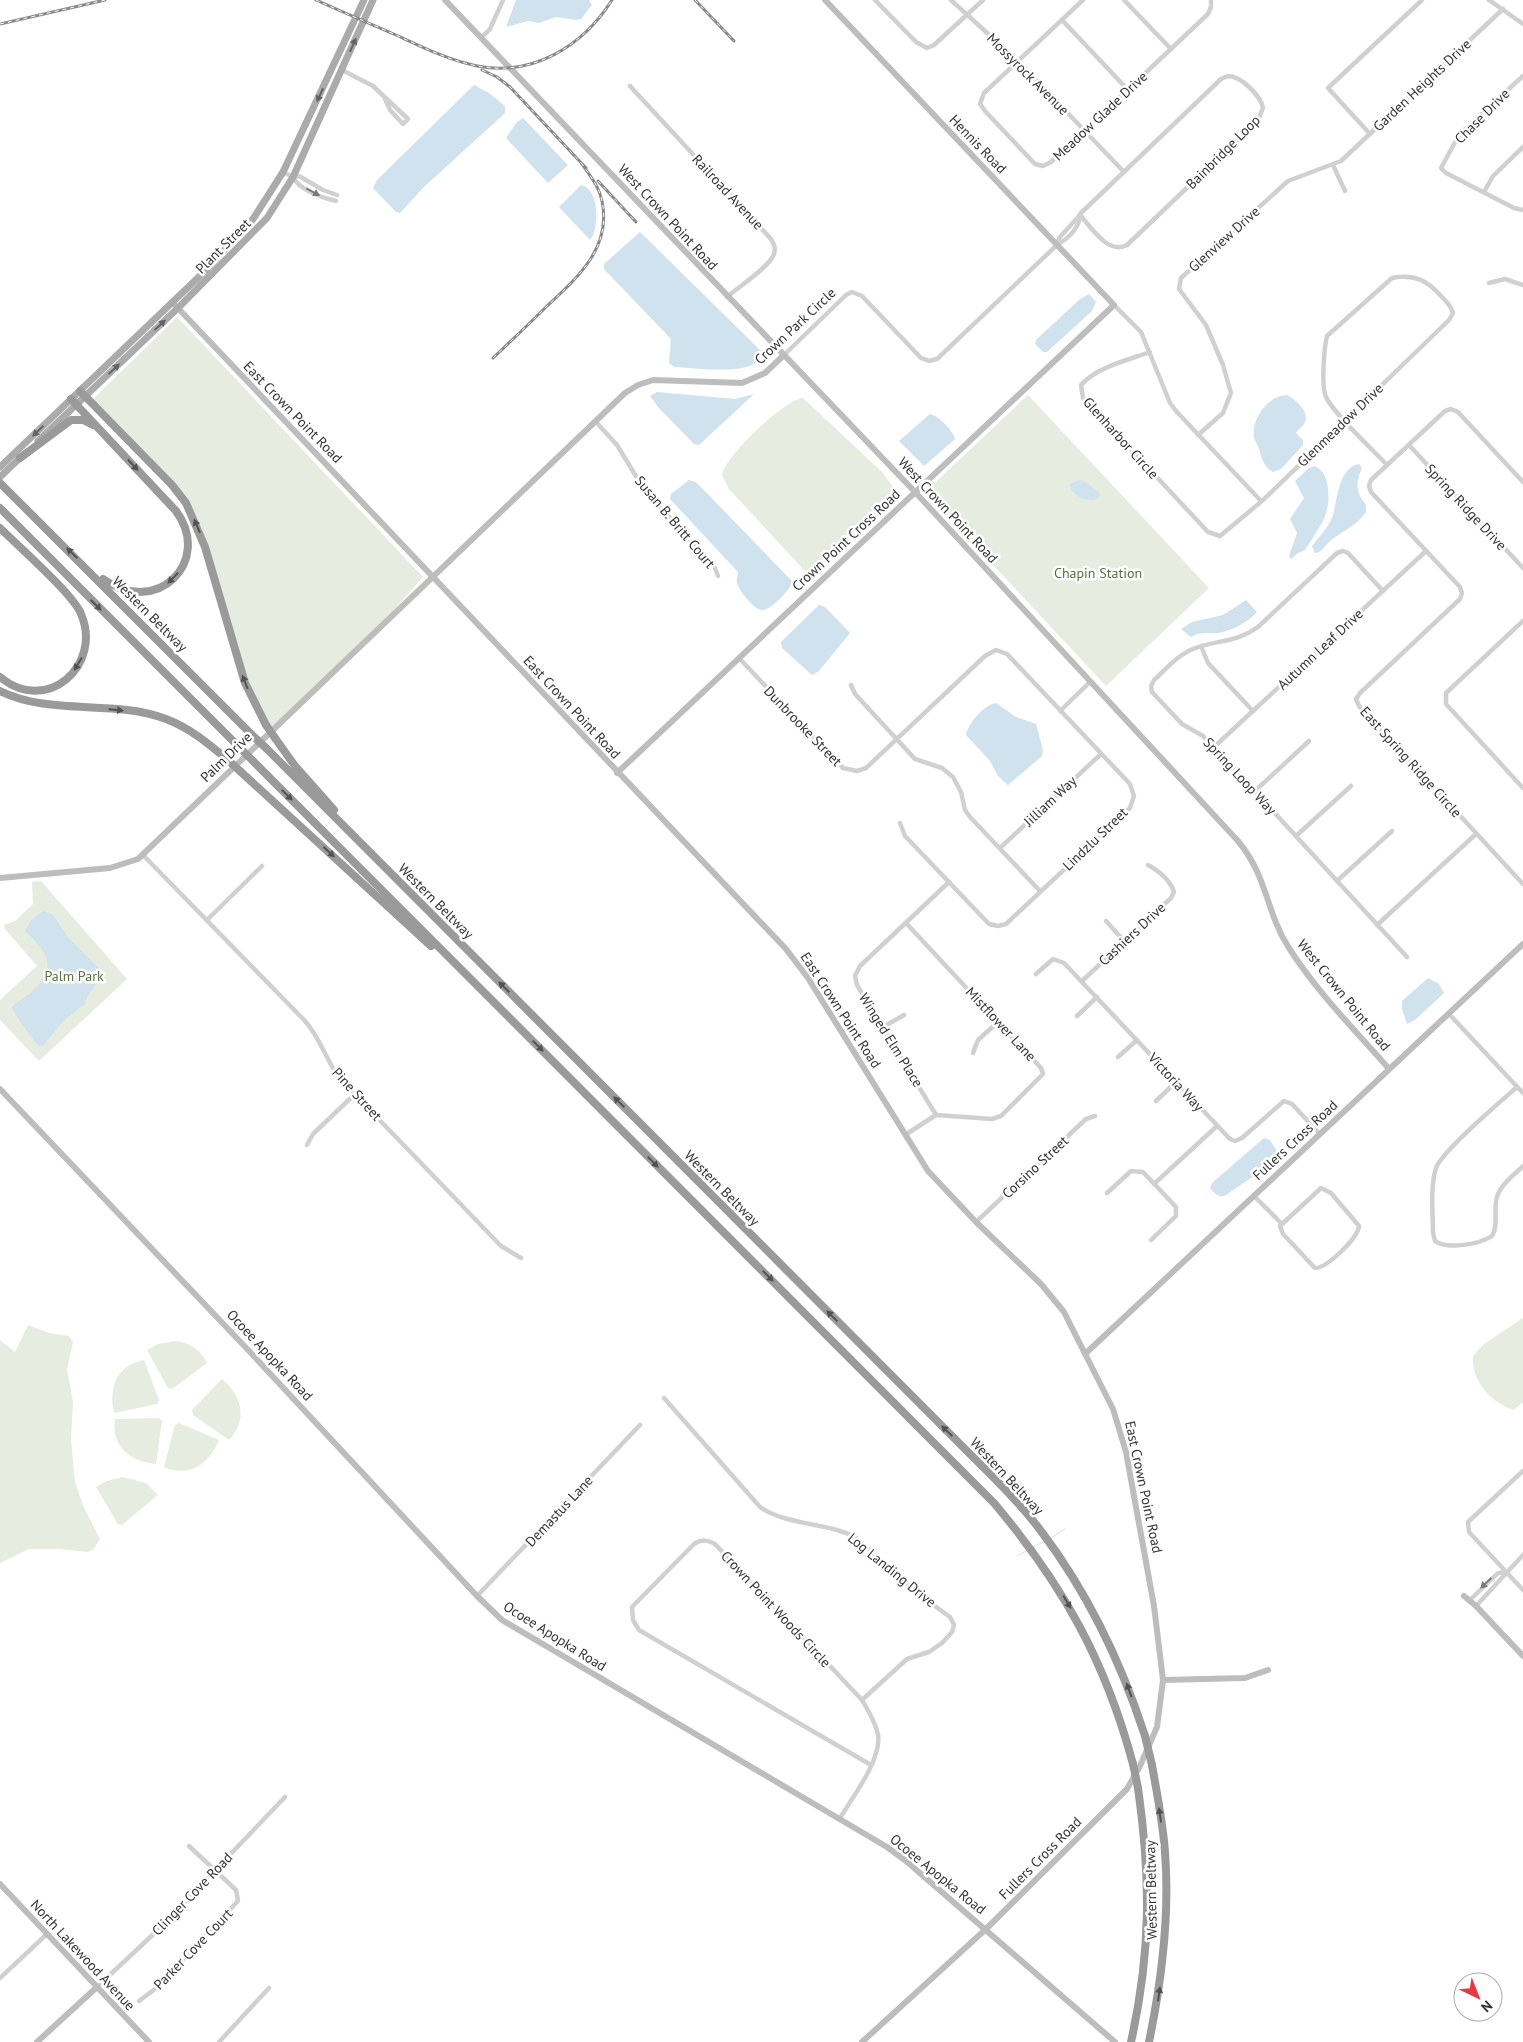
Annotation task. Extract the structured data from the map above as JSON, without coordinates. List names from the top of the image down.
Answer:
{
  "streets": {
    "highway": ["Western Beltway"],
    "main road": ["Plant Street"],
    "street": [
      "Mossyrock Avenue",
      "Garden Heights Drive",
      "Meadow Glade Drive",
      "Chase Drive",
      "Hennis Road",
      "Bainbridge Loop",
      "Railroad Avenue",
      "West Crown Point Road",
      "Glenview Drive",
      "Crown Park Circle",
      "East Crown Point Road",
      "Glenmeadow Drive",
      "Glenharbor Circle",
      "Spring Ridge Drive",
      "Susan B. Britt Court",
      "Crown Point Cross Road",
      "Autumn Leaf Drive",
      "Dunbrooke Street",
      "Palm Drive",
      "East Spring Ridge Circle",
      "Spring Loop Way",
      "Jilliam Way",
      "Lindzlu Street",
      "Cashiers Drive",
      "Mistflower Lane",
      "Winged Elm Place",
      "Victoria Way",
      "Pine Street",
      "Fullers Cross Road",
      "Corsino Street",
      "Ocoee Apopka Road",
      "Demastus Lane",
      "Log Landing Drive",
      "Crown Point Woods Circle",
      "Clinger Cove Road",
      "Parker Cove Court",
      "North Lakewood Avenue"
    ]
  },
  "crossings": [
    ["Mossyrock Avenue", "Meadow Glade Drive"],
    ["Mossyrock Avenue", "Bainbridge Loop"],
    ["Garden Heights Drive", "Glenview Drive"],
    ["Hennis Road", "Bainbridge Loop"],
    ["Hennis Road", "Crown Park Circle"],
    ["Hennis Road", "Crown Point Cross Road"],
    ["Bainbridge Loop", "Crown Park Circle"],
    ["Railroad Avenue", "West Crown Point Road"],
    ["West Crown Point Road", "Crown Park Circle"],
    ["West Crown Point Road", "Crown Point Cross Road"],
    ["West Crown Point Road", "Fullers Cross Road"],
    ["Plant Street", "East Crown Point Road"],
    ["Crown Park Circle", "East Crown Point Road"],
    ["Crown Park Circle", "Susan B. Britt Court"],
    ["Crown Park Circle", "Palm Drive"],
    ["East Crown Point Road", "Crown Point Cross Road"],
    ["East Crown Point Road", "Western Beltway"],
    ["East Crown Point Road", "Palm Drive"],
    ["East Crown Point Road", "Fullers Cross Road"],
    ["East Crown Point Road", "Corsino Street"],
    ["Glenmeadow Drive", "Glenharbor Circle"],
    ["Spring Ridge Drive", "East Spring Ridge Circle"],
    ["Crown Point Cross Road", "Dunbrooke Street"],
    ["Western Beltway", "Fullers Cross Road"],
    ["Autumn Leaf Drive", "East Spring Ridge Circle"],
    ["Autumn Leaf Drive", "Spring Loop Way"],
    ["Dunbrooke Street", "Lindzlu Street"],
    ["Palm Drive", "Pine Street"],
    ["Jilliam Way", "Lindzlu Street"],
    ["Lindzlu Street", "Winged Elm Place"],
    ["Cashiers Drive", "Victoria Way"],
    ["Mistflower Lane", "Winged Elm Place"],
    ["Victoria Way", "Fullers Cross Road"],
    ["Fullers Cross Road", "Ocoee Apopka Road"],
    ["Ocoee Apopka Road", "Demastus Lane"],
    ["Ocoee Apopka Road", "Crown Point Woods Circle"],
    ["Log Landing Drive", "Crown Point Woods Circle"],
    ["Clinger Cove Road", "Parker Cove Court"],
    ["Clinger Cove Road", "North Lakewood Avenue"]
  ],
  "parks": ["Chapin Station", "Palm Park"],
  "north": "bottom right"
}
